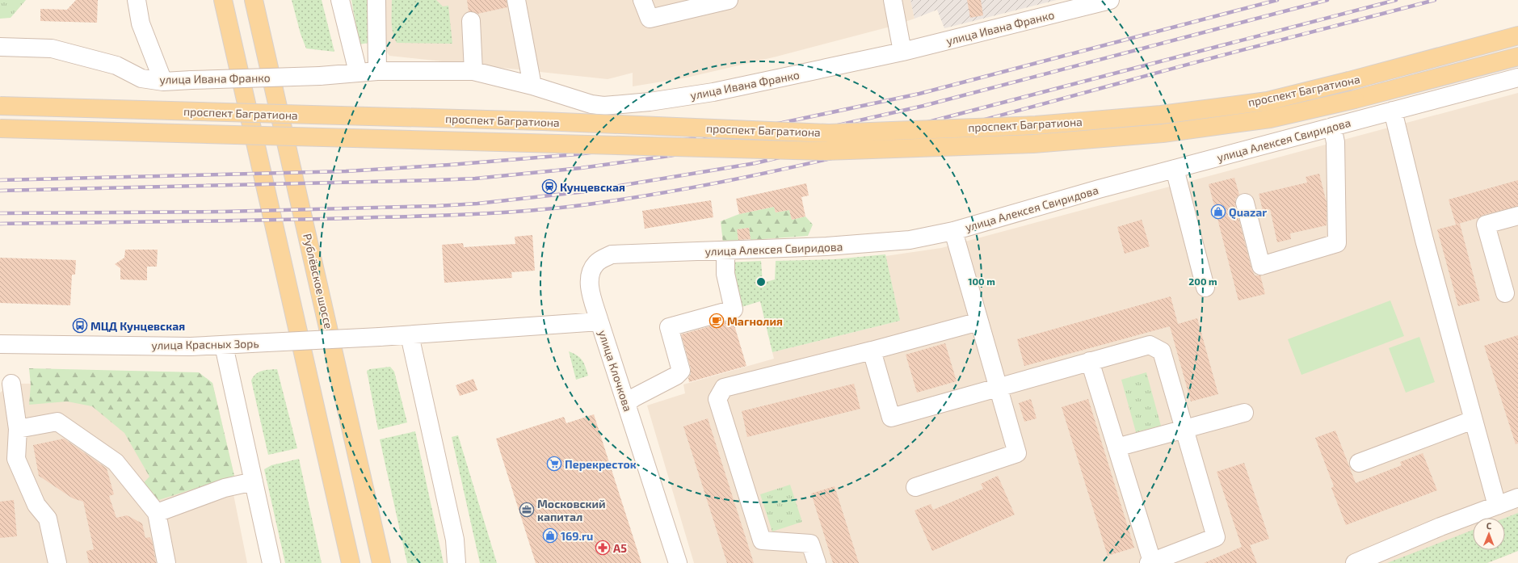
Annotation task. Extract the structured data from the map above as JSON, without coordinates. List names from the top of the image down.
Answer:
{
  "streets": {
    "main road": ["проспект Багратиона", "Рублёвское шоссе"],
    "street": [
      "улица Ивана Франко",
      "улица Алексея Свиридова",
      "улица Красных Зорь",
      "улица Клочкова"
    ]
  },
  "crossings": [
    ["улица Алексея Свиридова", "улица Клочкова"],
    ["улица Красных Зорь", "улица Клочкова"]
  ],
  "places": {
    "station": ["Кунцевская"],
    "shop": ["Quazar", "169.ru"],
    "cafe": ["Магнолия"],
    "bus stop": ["МЦД Кунцевская"],
    "supermarket": ["Перекресток"],
    "office": ["Московский капитал"],
    "pharmacy": ["А5"]
  },
  "north": "top",
  "rings": ["100 m", "200 m"]
}
